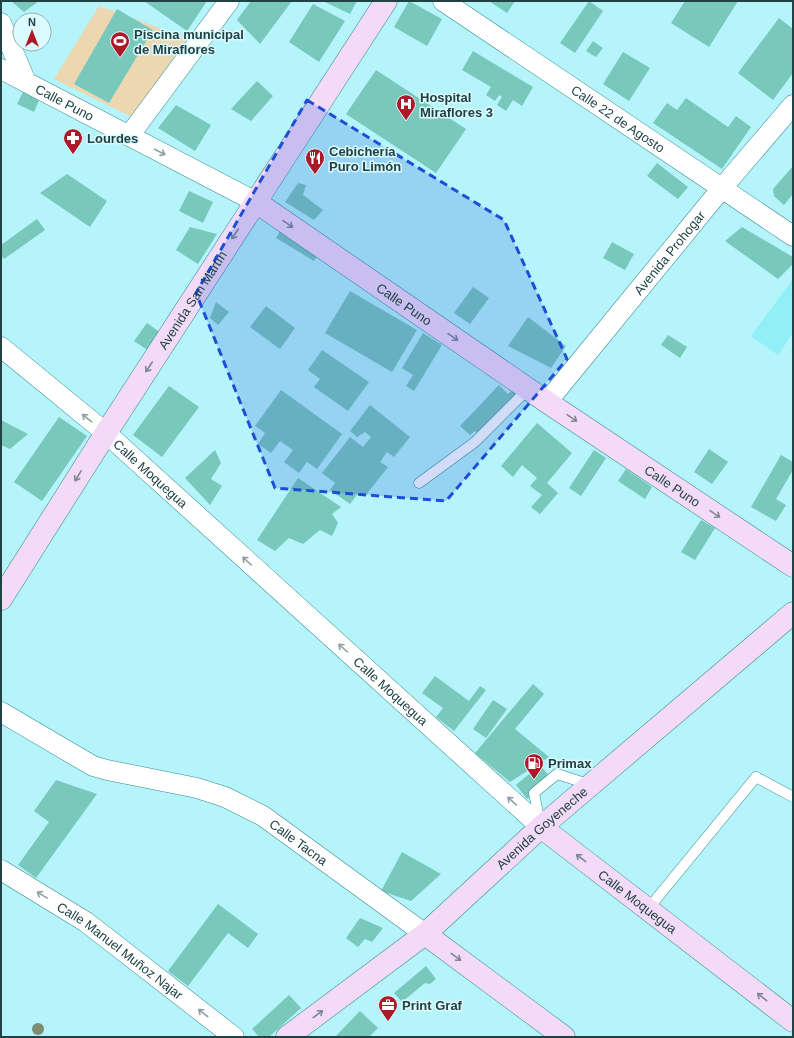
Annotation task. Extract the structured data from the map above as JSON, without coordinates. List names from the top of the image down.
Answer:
{
  "streets": {
    "street": [
      "Calle Puno",
      "Calle 22 de Agosto",
      "Avenida Prohogar",
      "Avenida San Martín",
      "Calle Moquegua",
      "Avenida Goyeneche",
      "Calle Tacna",
      "Calle Manuel Muñoz Najar"
    ]
  },
  "crossings": [
    ["Calle Puno", "Avenida Prohogar"],
    ["Calle Puno", "Avenida San Martín"],
    ["Calle 22 de Agosto", "Avenida Prohogar"],
    ["Avenida San Martín", "Calle Moquegua"],
    ["Calle Moquegua", "Avenida Goyeneche"],
    ["Avenida Goyeneche", "Calle Tacna"]
  ],
  "one_way": [
    "Calle Puno",
    "Avenida San Martín",
    "Calle Moquegua",
    "Calle Manuel Muñoz Najar"
  ],
  "places": {
    "sports": ["Piscina municipal de Miraflores"],
    "hospital": ["Hospital Miraflores 3"],
    "pharmacy": ["Lourdes"],
    "restaurant": ["Cebichería Puro Limón"],
    "fuel station": ["Primax"],
    "office": ["Print Graf"]
  },
  "north": "top"
}
